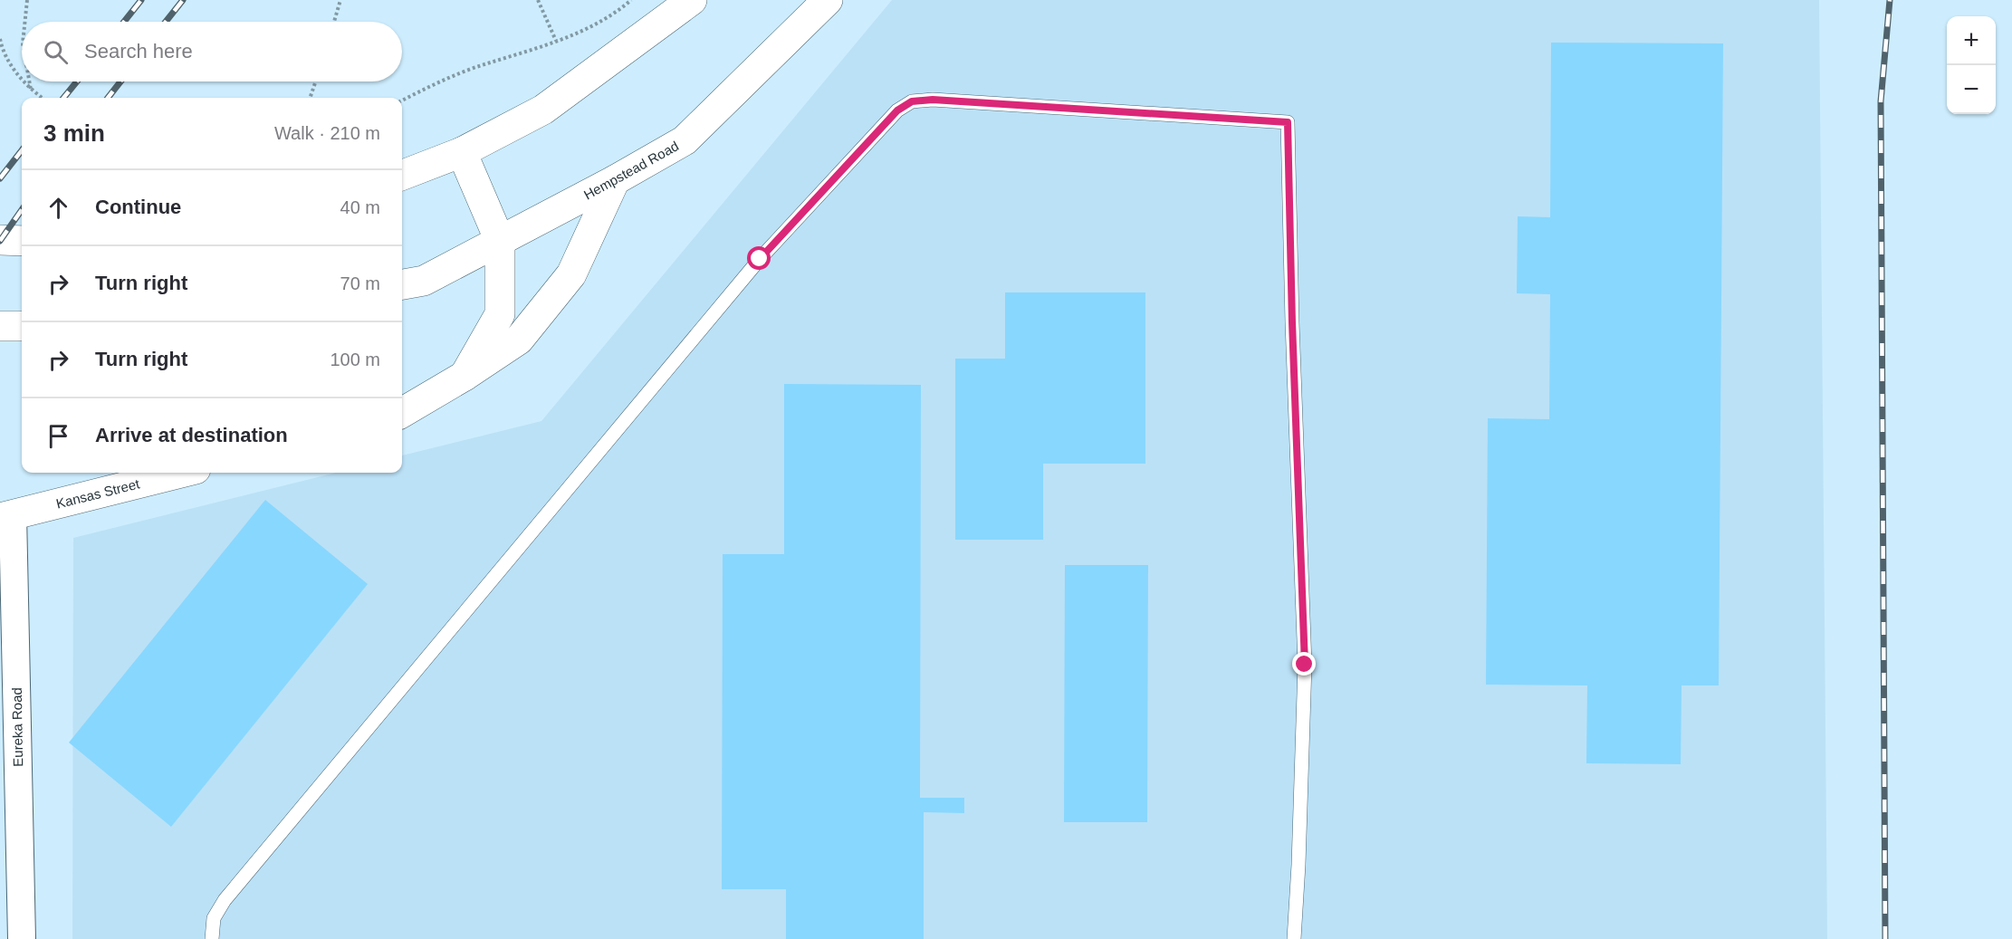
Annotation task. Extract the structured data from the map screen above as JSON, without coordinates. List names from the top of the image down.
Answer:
{
  "streets": {
    "main road": ["Hempstead Road", "Kansas Street"],
    "street": ["Eureka Road"]
  },
  "crossings": [
    ["Kansas Street", "Eureka Road"]
  ],
  "page": {
    "map_buttons": ["+", "−"],
    "search": "Search here",
    "heading": ["3 min", "Walk · 210 m"],
    "list": [
      ["Continue", "40 m"],
      ["Turn right", "70 m"],
      ["Turn right", "100 m"],
      "Arrive at destination"
    ]
  }
}
